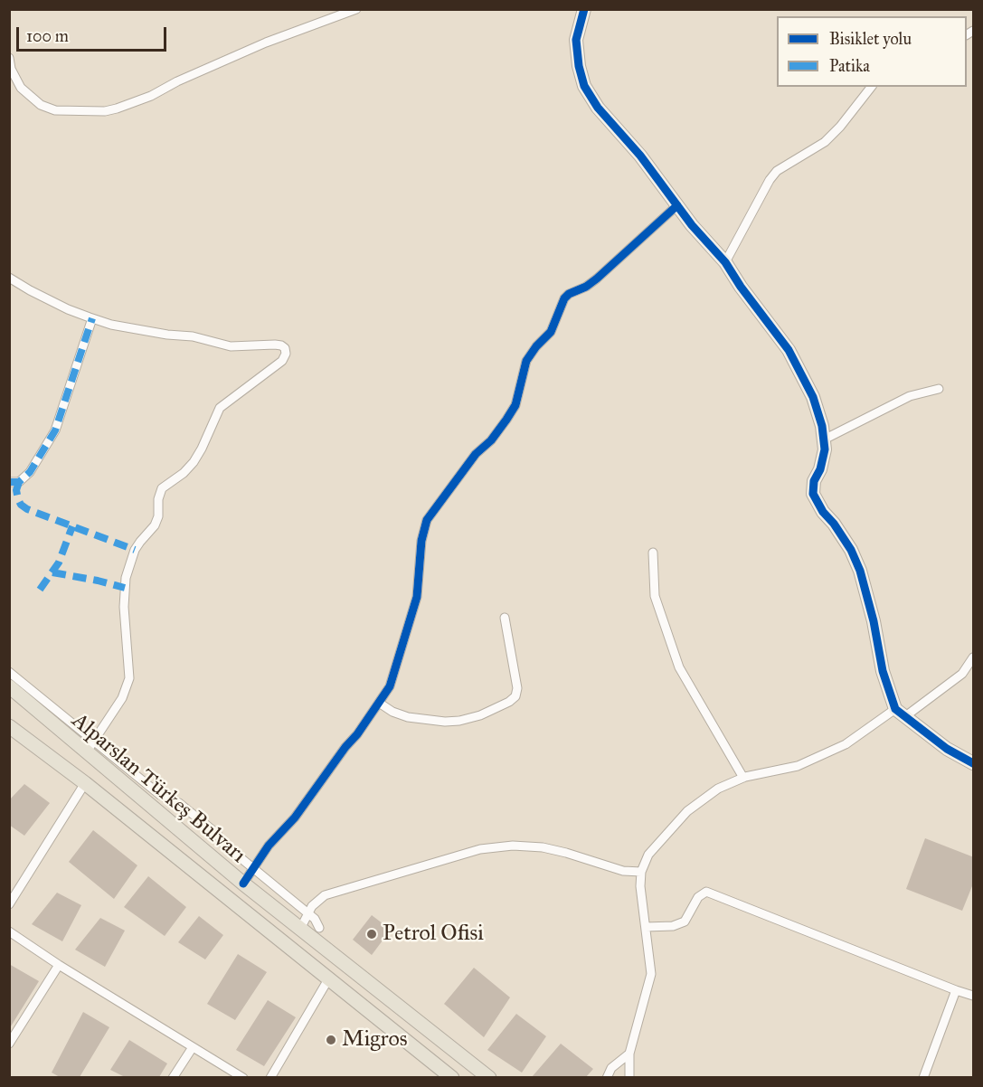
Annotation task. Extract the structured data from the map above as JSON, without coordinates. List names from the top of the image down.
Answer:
{
  "streets": {
    "main road": ["Alparslan Türkeş Bulvarı"]
  },
  "places": ["Petrol Ofisi", "Migros"],
  "legend": ["Bisiklet yolu", "Patika"],
  "scale_bar": "100 m"
}
